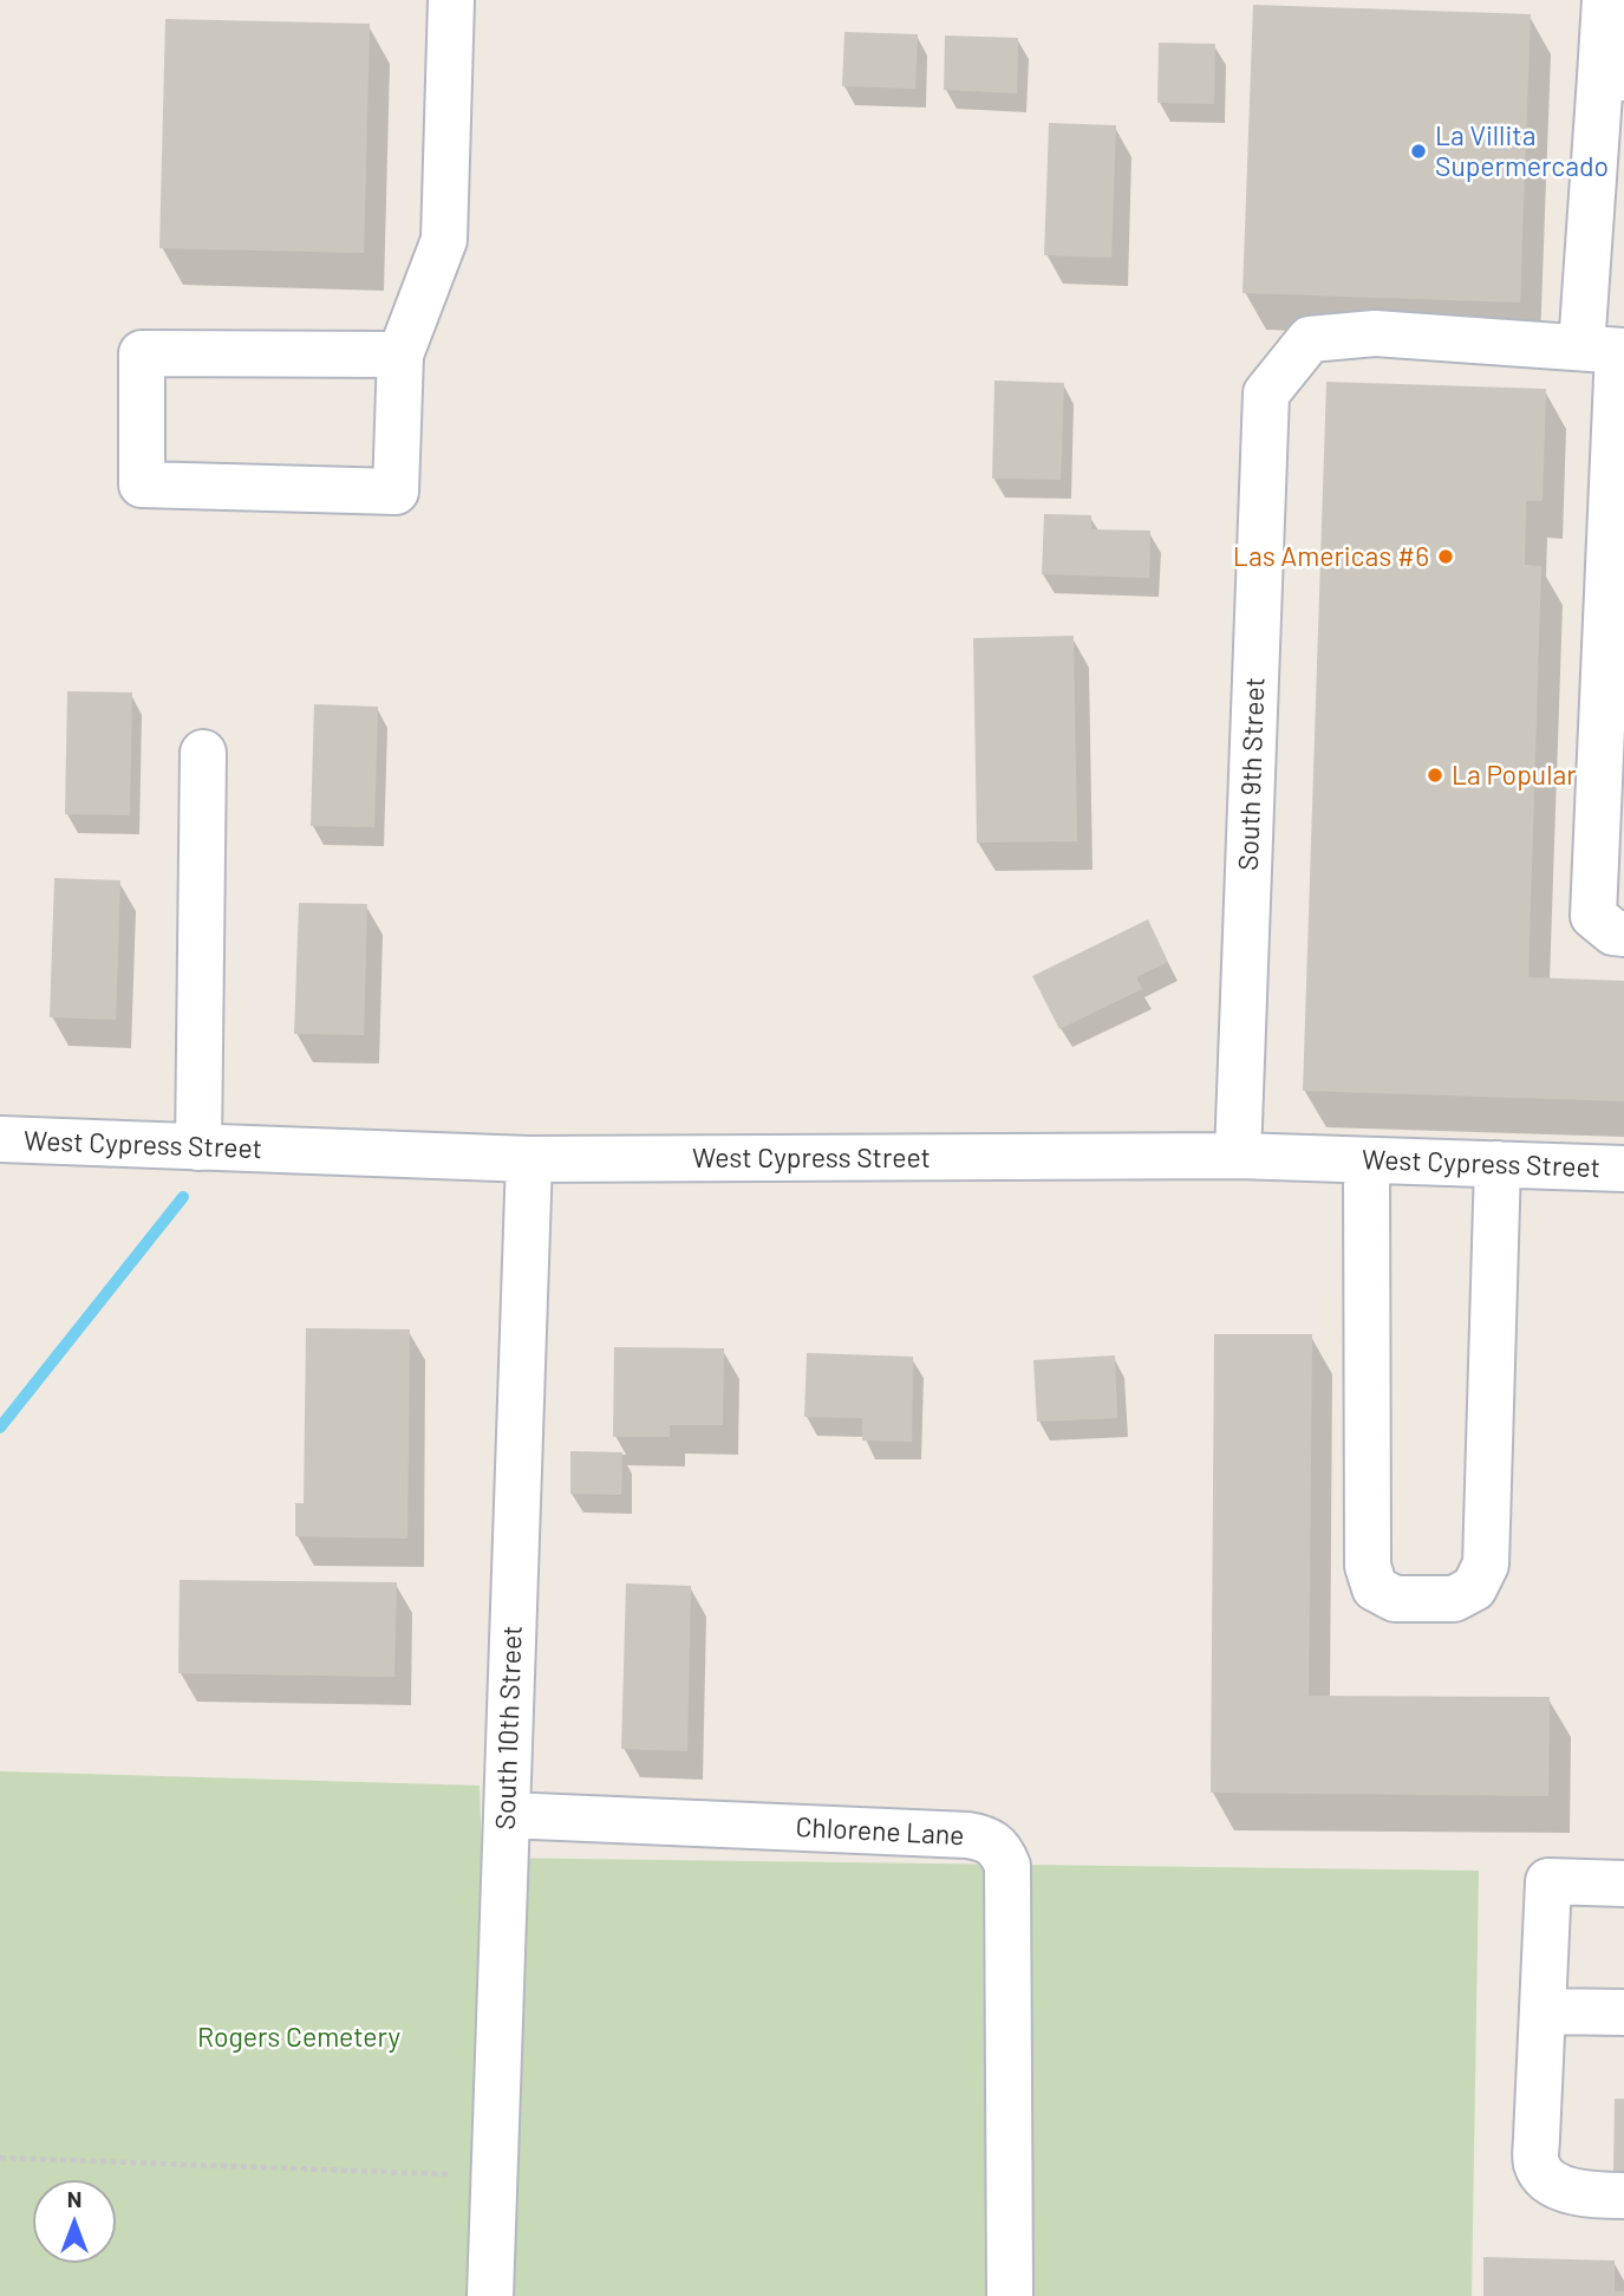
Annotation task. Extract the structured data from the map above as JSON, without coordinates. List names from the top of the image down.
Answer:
{
  "streets": {
    "street": [
      "South 9th Street",
      "West Cypress Street",
      "South 10th Street",
      "Chlorene Lane"
    ]
  },
  "crossings": [
    ["South 9th Street", "West Cypress Street"],
    ["West Cypress Street", "South 10th Street"],
    ["South 10th Street", "Chlorene Lane"]
  ],
  "parks": ["Rogers Cemetery"],
  "places": ["La Villita Supermercado", "Las Americas #6", "La Popular"],
  "north": "top"
}
